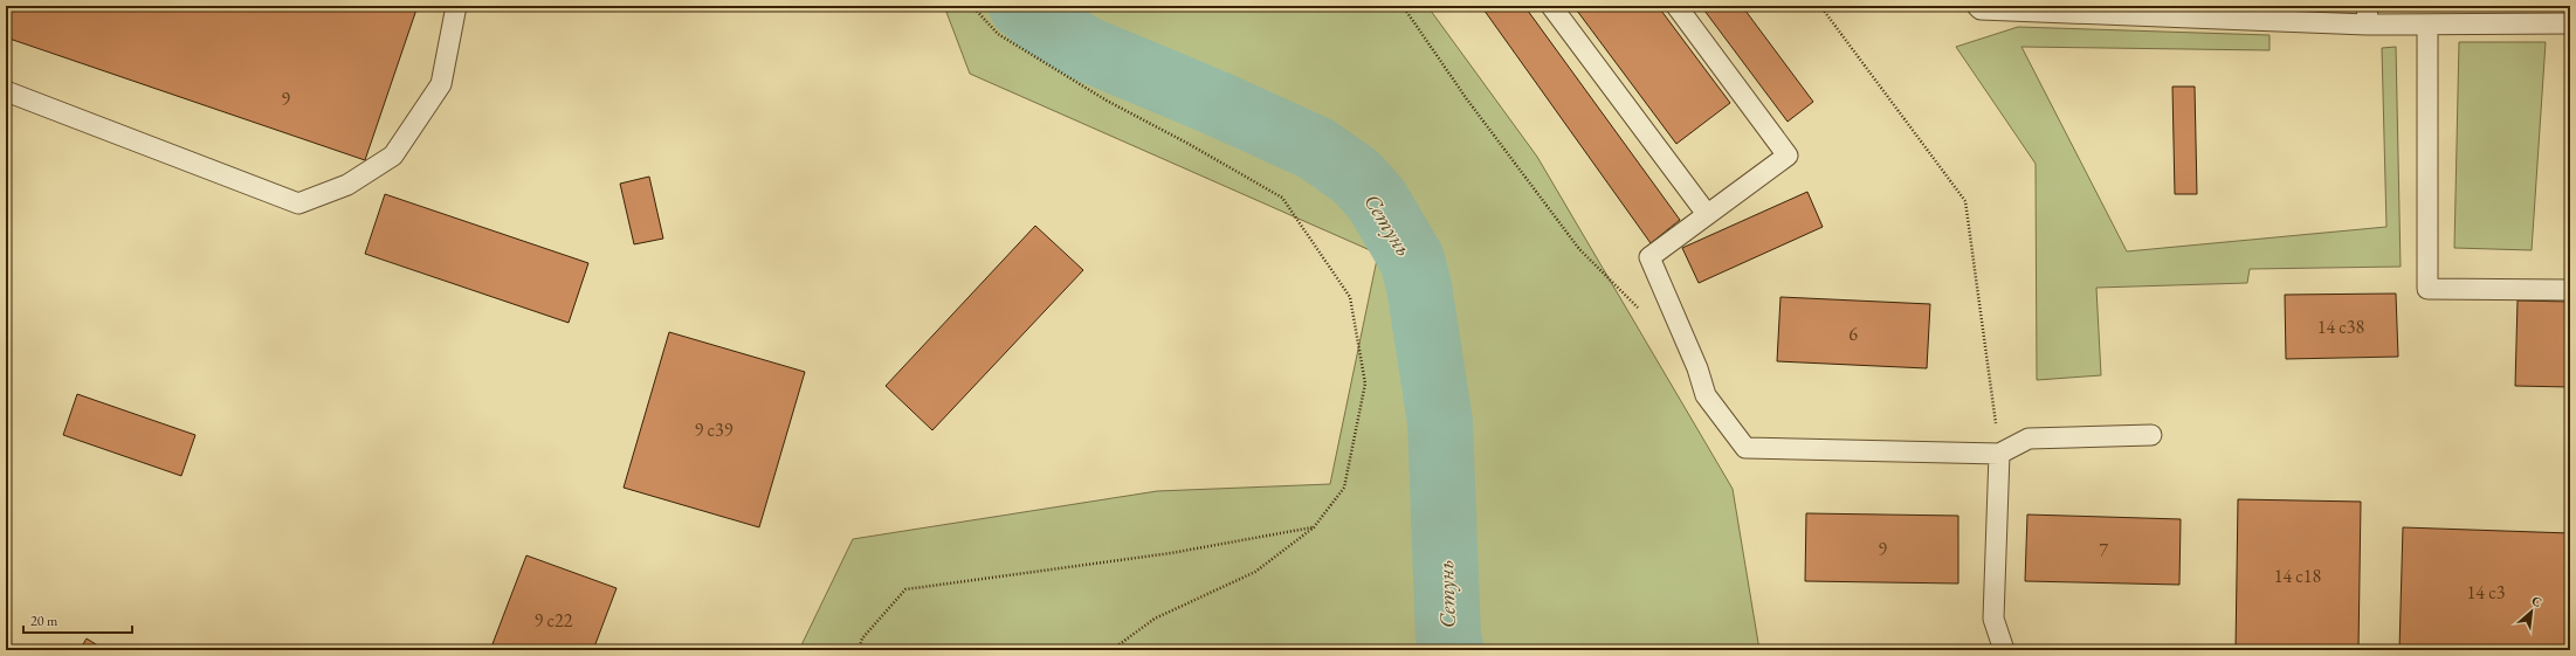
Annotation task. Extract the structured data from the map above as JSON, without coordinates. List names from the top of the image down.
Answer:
{
  "water": ["Сетунь"],
  "house_numbers": [
    "9",
    "14 с38",
    "6",
    "9 с39",
    "9",
    "7",
    "14 с18",
    "14 с3",
    "9 с22"
  ],
  "scale_bar": "20 m",
  "north": "top right"
}
